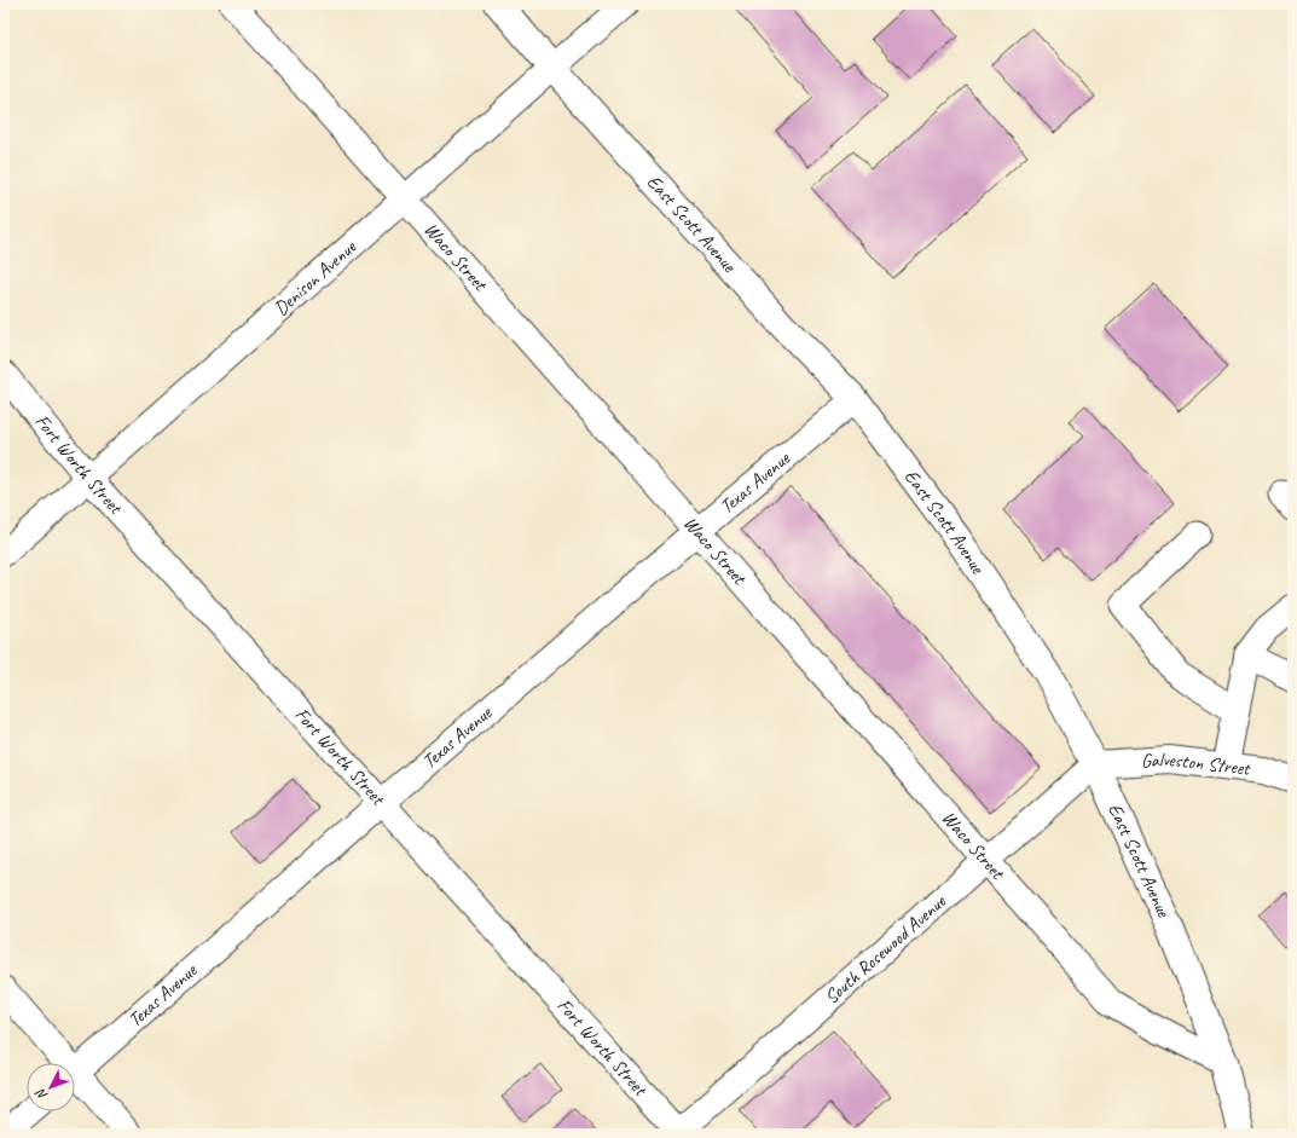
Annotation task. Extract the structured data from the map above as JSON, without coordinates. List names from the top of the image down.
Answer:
{
  "streets": {
    "main road": ["East Scott Avenue", "Galveston Street"],
    "street": [
      "Waco Street",
      "Denison Avenue",
      "Fort Worth Street",
      "Texas Avenue",
      "South Rosewood Avenue"
    ]
  },
  "crossings": [
    ["East Scott Avenue", "Waco Street"],
    ["East Scott Avenue", "Denison Avenue"],
    ["East Scott Avenue", "Texas Avenue"],
    ["East Scott Avenue", "Galveston Street"],
    ["East Scott Avenue", "South Rosewood Avenue"],
    ["Waco Street", "Denison Avenue"],
    ["Waco Street", "Texas Avenue"],
    ["Waco Street", "South Rosewood Avenue"],
    ["Denison Avenue", "Fort Worth Street"],
    ["Fort Worth Street", "Texas Avenue"],
    ["Fort Worth Street", "South Rosewood Avenue"],
    ["Galveston Street", "South Rosewood Avenue"]
  ],
  "north": "bottom left"
}
